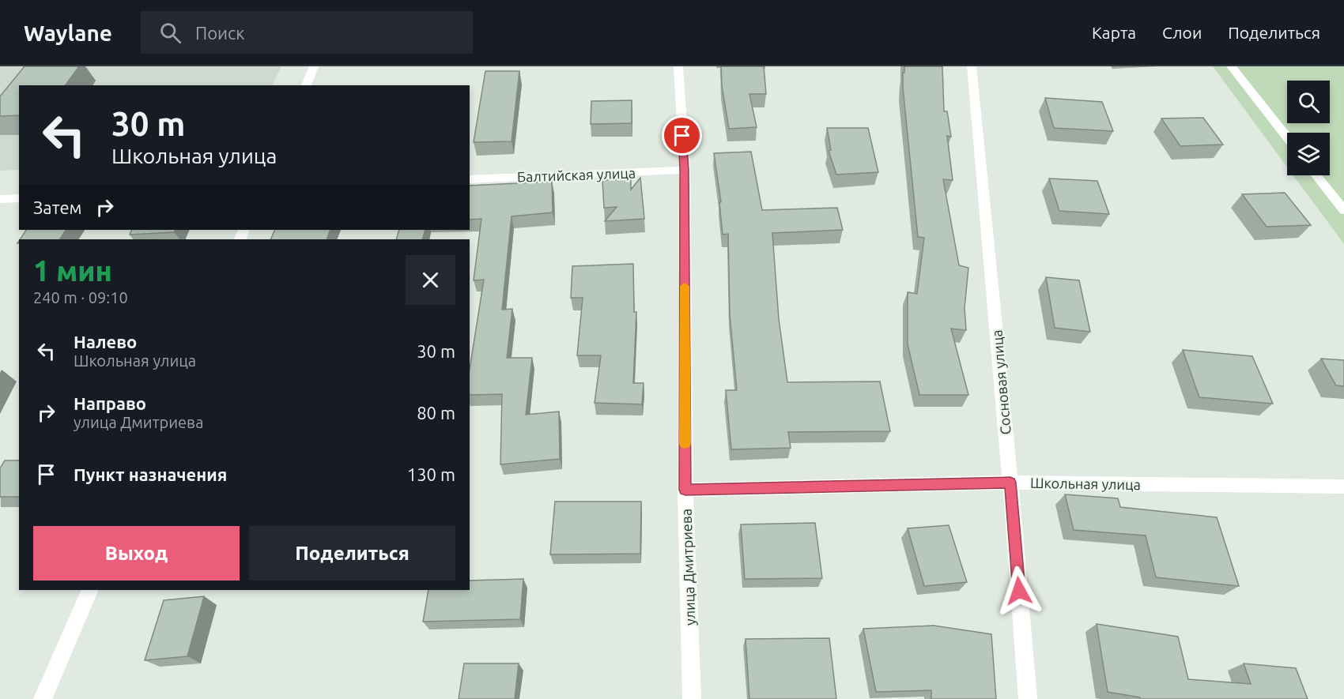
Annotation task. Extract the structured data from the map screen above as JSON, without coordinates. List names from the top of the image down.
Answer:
{
  "streets": {
    "street": [
      "Балтийская улица",
      "Сосновая улица",
      "Школьная улица",
      "улица Дмитриева"
    ]
  },
  "crossings": [
    ["Балтийская улица", "улица Дмитриева"],
    ["Сосновая улица", "Школьная улица"],
    ["Школьная улица", "улица Дмитриева"]
  ],
  "page": {
    "header": "Waylane",
    "search": "Поиск",
    "nav": ["Карта", "Слои", "Поделиться"],
    "turn": ["30 m", "Школьная улица"],
    "then": "Затем",
    "heading": ["1 мин", "240 m · 09:10"],
    "list": [
      {
        "name": "Налево",
        "note": "Школьная улица",
        "value": "30 m"
      },
      {
        "name": "Направо",
        "note": "улица Дмитриева",
        "value": "80 m"
      },
      {
        "name": "Пункт назначения",
        "value": "130 m"
      }
    ],
    "buttons": ["Выход", "Поделиться"]
  }
}
